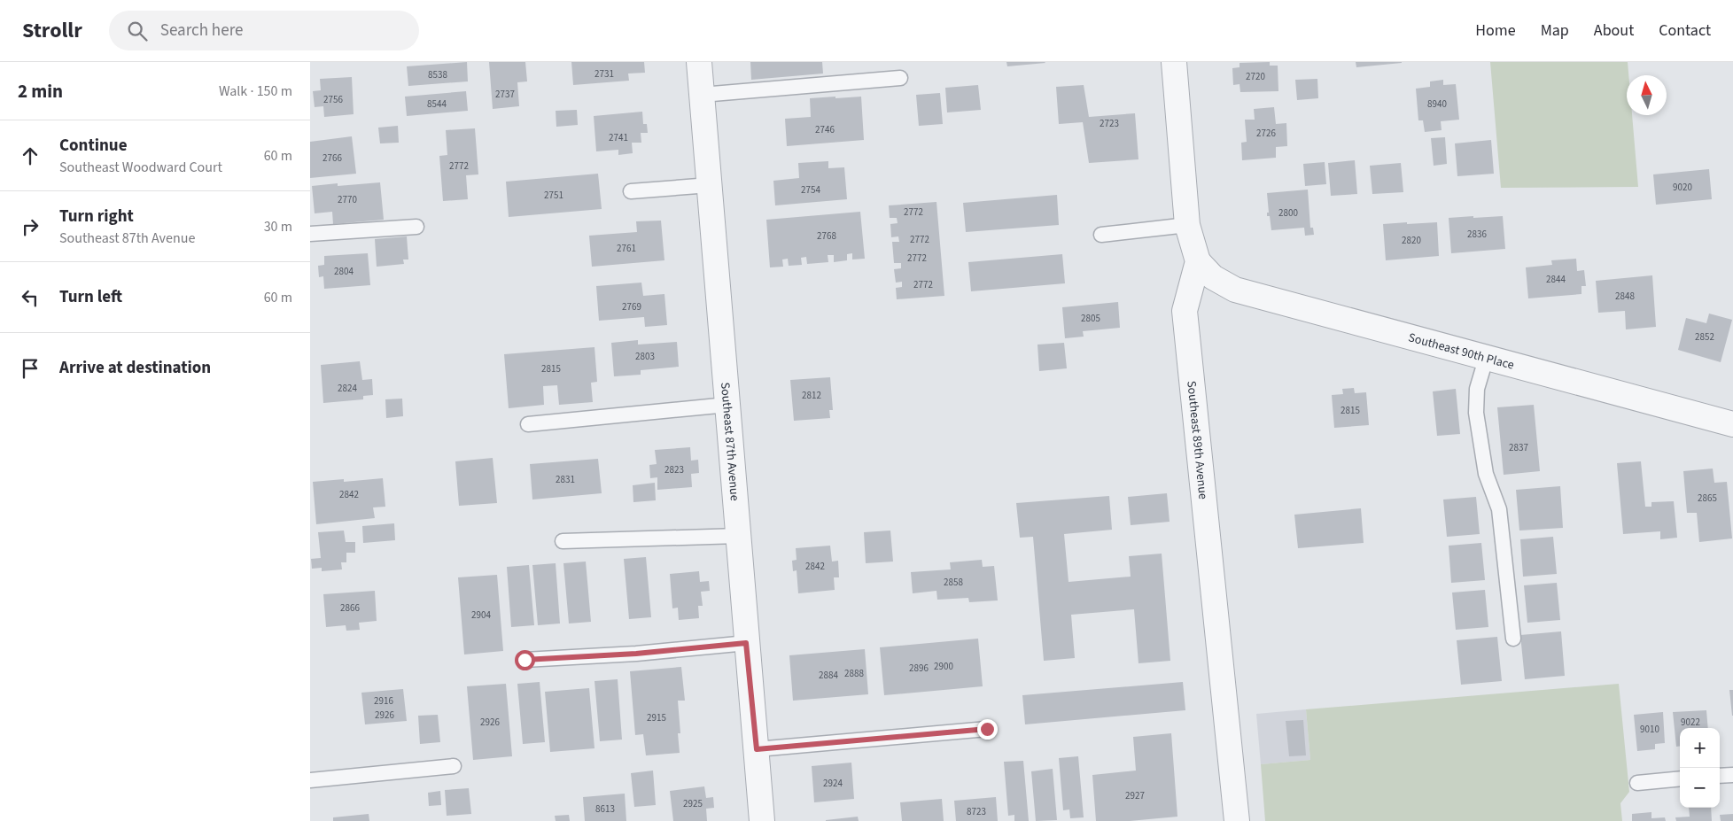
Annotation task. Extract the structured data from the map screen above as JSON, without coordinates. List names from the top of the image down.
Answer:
{
  "streets": {
    "street": ["Southeast 90th Place", "Southeast 89th Avenue", "Southeast 87th Avenue"]
  },
  "crossings": [
    ["Southeast 90th Place", "Southeast 89th Avenue"]
  ],
  "house_numbers": [
    "2731",
    "8538",
    "2720",
    "2737",
    "2756",
    "8544",
    "8940",
    "2723",
    "2746",
    "2726",
    "2741",
    "2766",
    "2772",
    "9020",
    "2754",
    "2751",
    "2770",
    "2772",
    "2800",
    "2836",
    "2768",
    "2772",
    "2820",
    "2761",
    "2772",
    "2804",
    "2844",
    "2772",
    "2848",
    "2769",
    "2805",
    "2852",
    "2803",
    "2815",
    "2824",
    "2812",
    "2815",
    "2837",
    "2823",
    "2831",
    "2842",
    "2865",
    "2842",
    "2858",
    "2866",
    "2904",
    "2900",
    "2896",
    "2888",
    "2884",
    "2916",
    "2926",
    "2915",
    "2926",
    "9022",
    "9010",
    "2924",
    "2927",
    "2925",
    "8613",
    "8723"
  ],
  "north": "top",
  "page": {
    "header": "Strollr",
    "search": "Search here",
    "nav": [
      "Home",
      "Map",
      "About",
      "Contact"
    ],
    "heading": ["2 min", "Walk · 150 m"],
    "list": [
      ["Continue", "Southeast Woodward Court", "60 m"],
      ["Turn right", "Southeast 87th Avenue", "30 m"],
      ["Turn left", "60 m"],
      "Arrive at destination"
    ],
    "map_buttons": ["+", "−"]
  }
}
